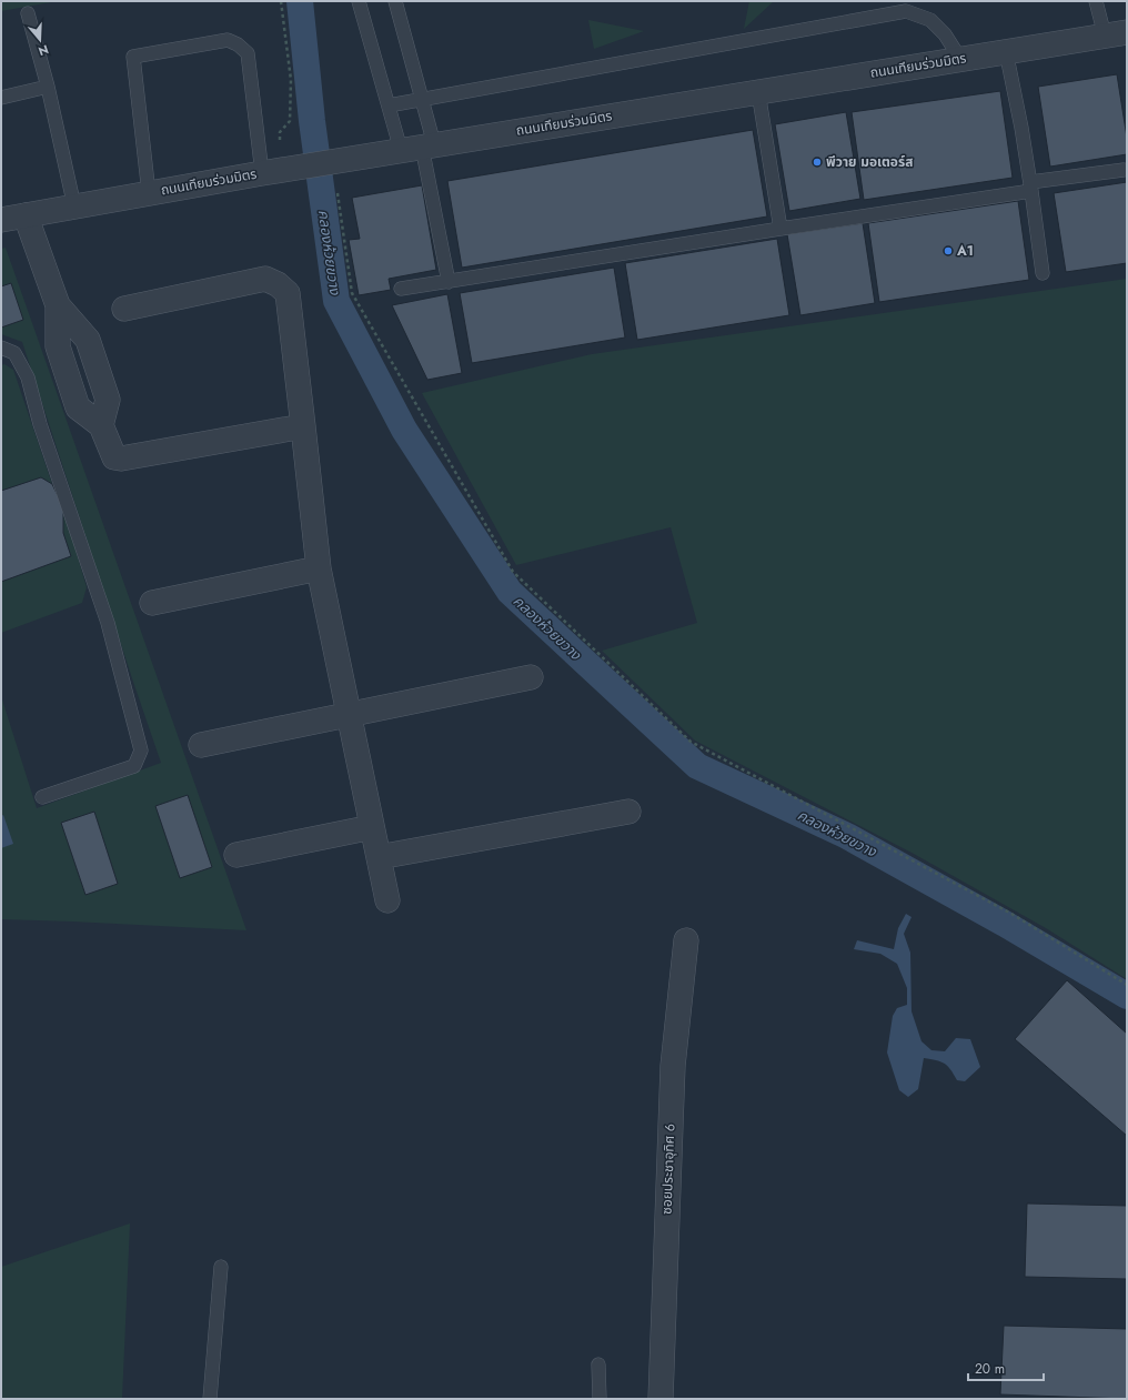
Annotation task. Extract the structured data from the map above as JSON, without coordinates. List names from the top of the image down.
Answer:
{
  "streets": {
    "street": ["ถนนเทียมร่วมมิตร", "ซอยประชาอุทิศ 6"]
  },
  "water": ["คลองห้วยขวาง"],
  "places": ["พีวาย มอเตอร์ส", "A1"],
  "scale_bar": "20 m",
  "north": "bottom"
}
